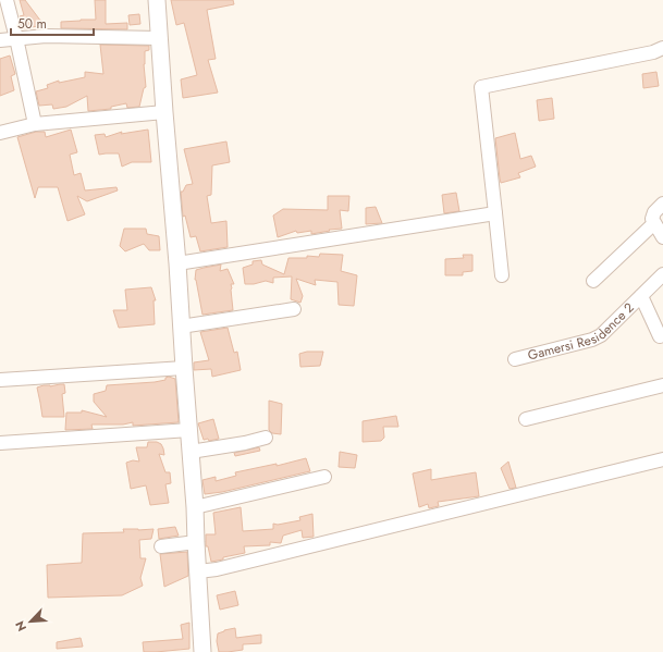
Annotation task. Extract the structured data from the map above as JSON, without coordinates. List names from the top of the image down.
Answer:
{
  "streets": {
    "street": ["Gamersi Residence 2"]
  },
  "scale_bar": "50 m",
  "north": "bottom left"
}
